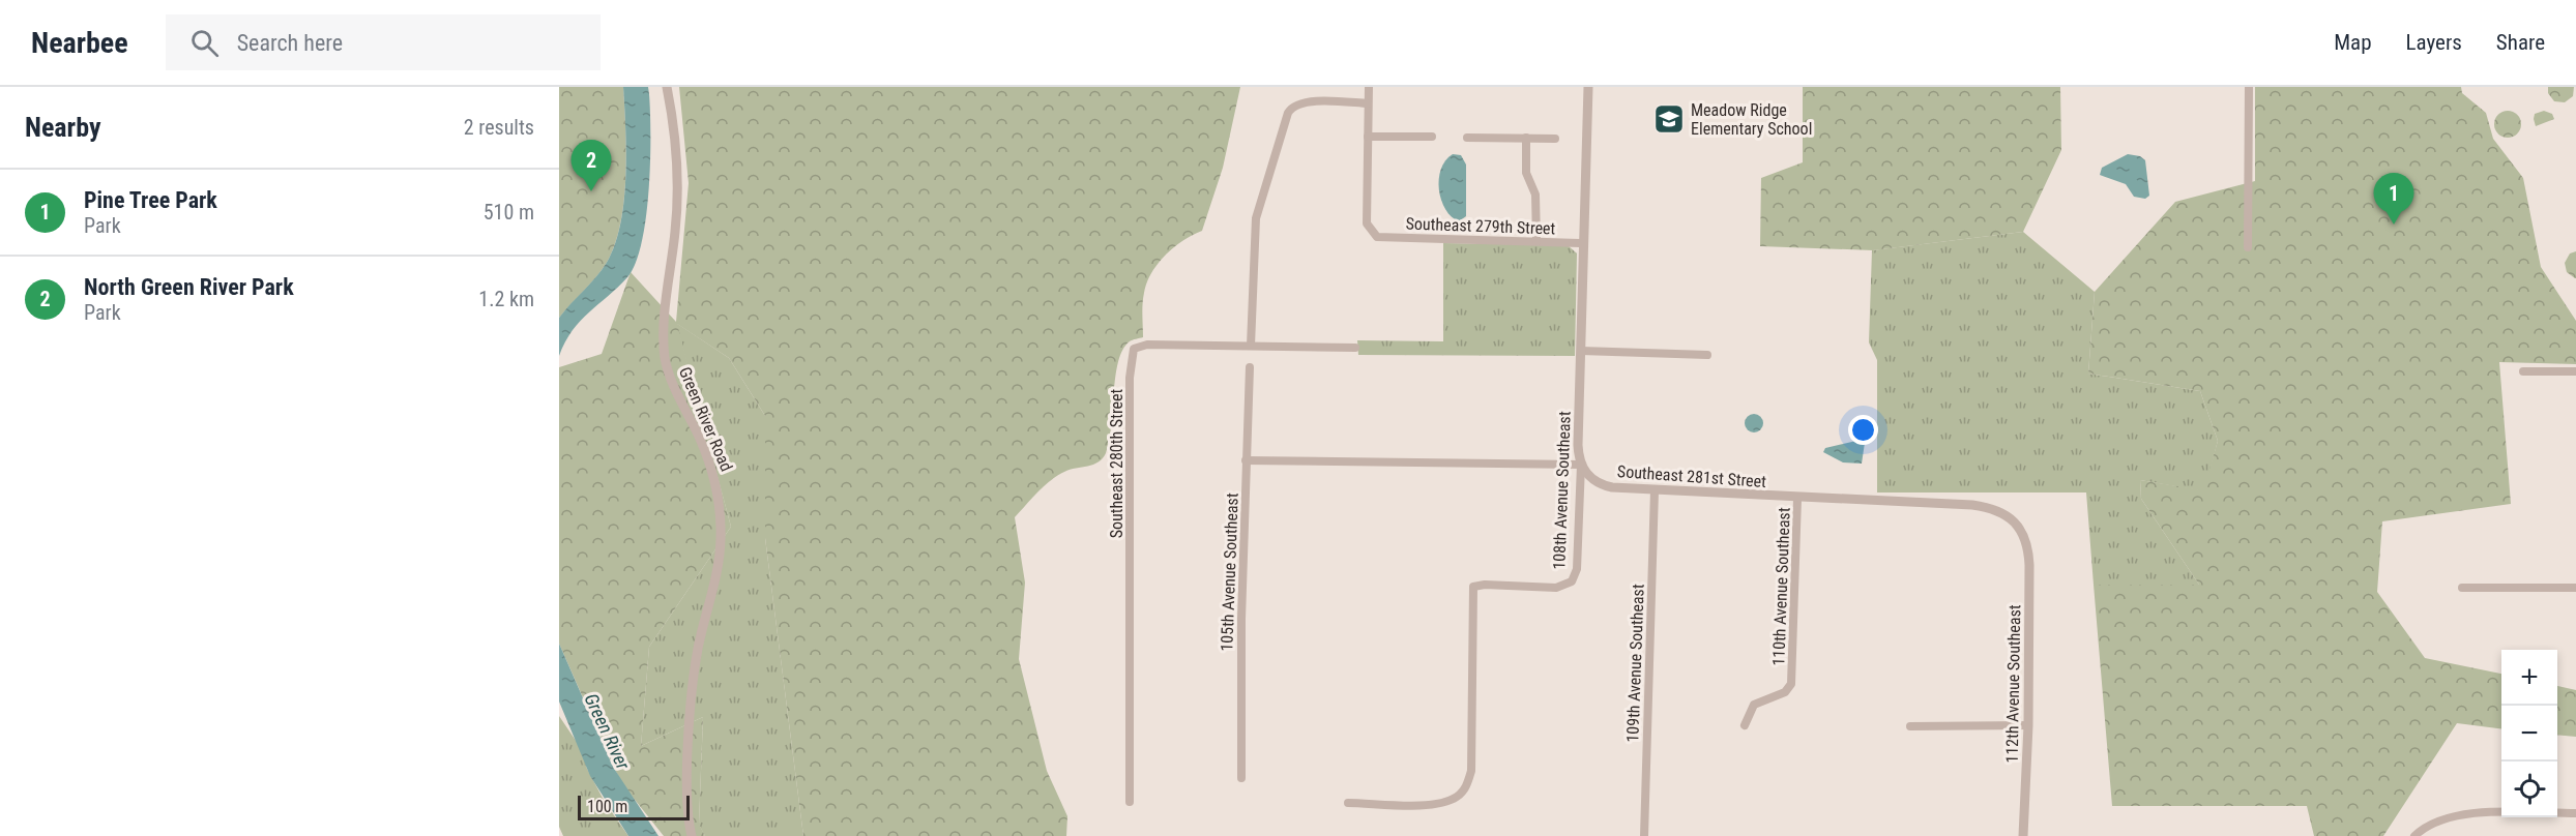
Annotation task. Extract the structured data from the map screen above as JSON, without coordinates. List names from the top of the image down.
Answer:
{
  "streets": {
    "street": [
      "Southeast 279th Street",
      "Green River Road",
      "Southeast 280th Street",
      "Southeast 281st Street",
      "108th Avenue Southeast",
      "105th Avenue Southeast",
      "110th Avenue Southeast",
      "109th Avenue Southeast",
      "112th Avenue Southeast"
    ]
  },
  "crossings": [
    ["Southeast 279th Street", "108th Avenue Southeast"],
    ["Southeast 281st Street", "108th Avenue Southeast"],
    ["Southeast 281st Street", "110th Avenue Southeast"],
    ["Southeast 281st Street", "109th Avenue Southeast"],
    ["Southeast 281st Street", "112th Avenue Southeast"]
  ],
  "water": ["Green River"],
  "places": {
    "school or university": ["Meadow Ridge Elementary School"]
  },
  "scale_bar": "100 m",
  "page": {
    "header": "Nearbee",
    "search": "Search here",
    "nav": ["Map", "Layers", "Share"],
    "heading": ["Nearby", "2 results"],
    "pins": ["2", "1"],
    "list": [
      {
        "mark": "1",
        "name": "Pine Tree Park",
        "note": "Park",
        "value": "510 m"
      },
      {
        "mark": "2",
        "name": "North Green River Park",
        "note": "Park",
        "value": "1.2 km"
      }
    ],
    "map_buttons": ["+", "−"],
    "scale": "100 m"
  }
}
